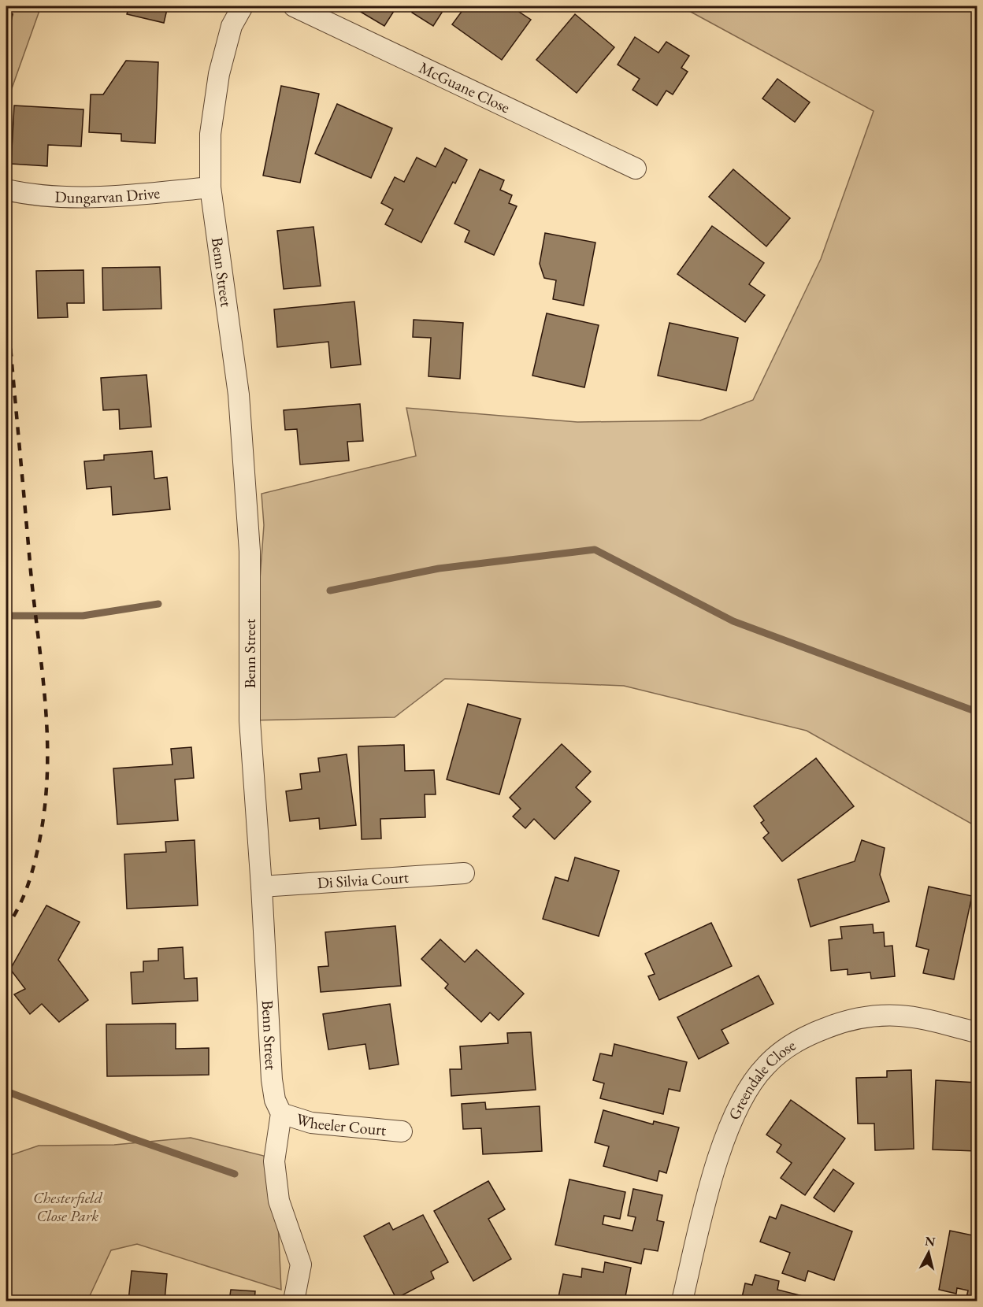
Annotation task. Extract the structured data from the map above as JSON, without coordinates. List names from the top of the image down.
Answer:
{
  "streets": {
    "street": [
      "McGuane Close",
      "Dungarvan Drive",
      "Benn Street",
      "Di Silvia Court",
      "Greendale Close",
      "Wheeler Court"
    ]
  },
  "crossings": [
    ["Dungarvan Drive", "Benn Street"],
    ["Benn Street", "Di Silvia Court"],
    ["Benn Street", "Wheeler Court"]
  ],
  "parks": ["Chesterfield Close Park"],
  "north": "top"
}
